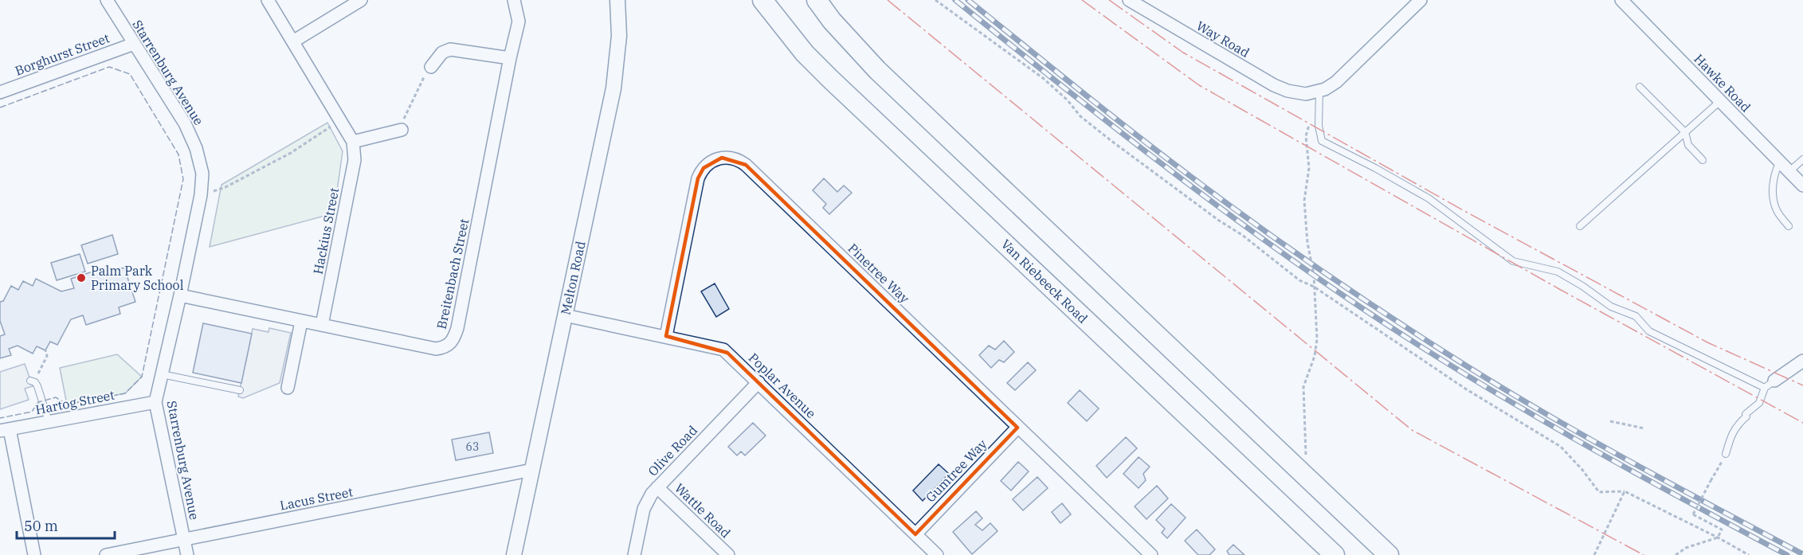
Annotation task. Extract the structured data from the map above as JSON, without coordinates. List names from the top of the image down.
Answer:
{
  "streets": {
    "main road": ["Van Riebeeck Road"],
    "street": [
      "Way Road",
      "Borghurst Street",
      "Starrenburg Avenue",
      "Hawke Road",
      "Hackius Street",
      "Pinetree Way",
      "Breitenbach Street",
      "Melton Road",
      "Poplar Avenue",
      "Hartog Street",
      "Olive Road",
      "Gumtree Way",
      "Lacus Street",
      "Wattle Road"
    ]
  },
  "crossings": [
    ["Borghurst Street", "Starrenburg Avenue"],
    ["Starrenburg Avenue", "Breitenbach Street"],
    ["Starrenburg Avenue", "Hartog Street"],
    ["Starrenburg Avenue", "Lacus Street"],
    ["Hackius Street", "Breitenbach Street"],
    ["Pinetree Way", "Poplar Avenue"],
    ["Pinetree Way", "Gumtree Way"],
    ["Melton Road", "Poplar Avenue"],
    ["Melton Road", "Lacus Street"],
    ["Poplar Avenue", "Olive Road"],
    ["Poplar Avenue", "Gumtree Way"],
    ["Olive Road", "Wattle Road"]
  ],
  "places": ["Palm Park Primary School"],
  "house_numbers": ["63"],
  "scale_bar": "50 m"
}
